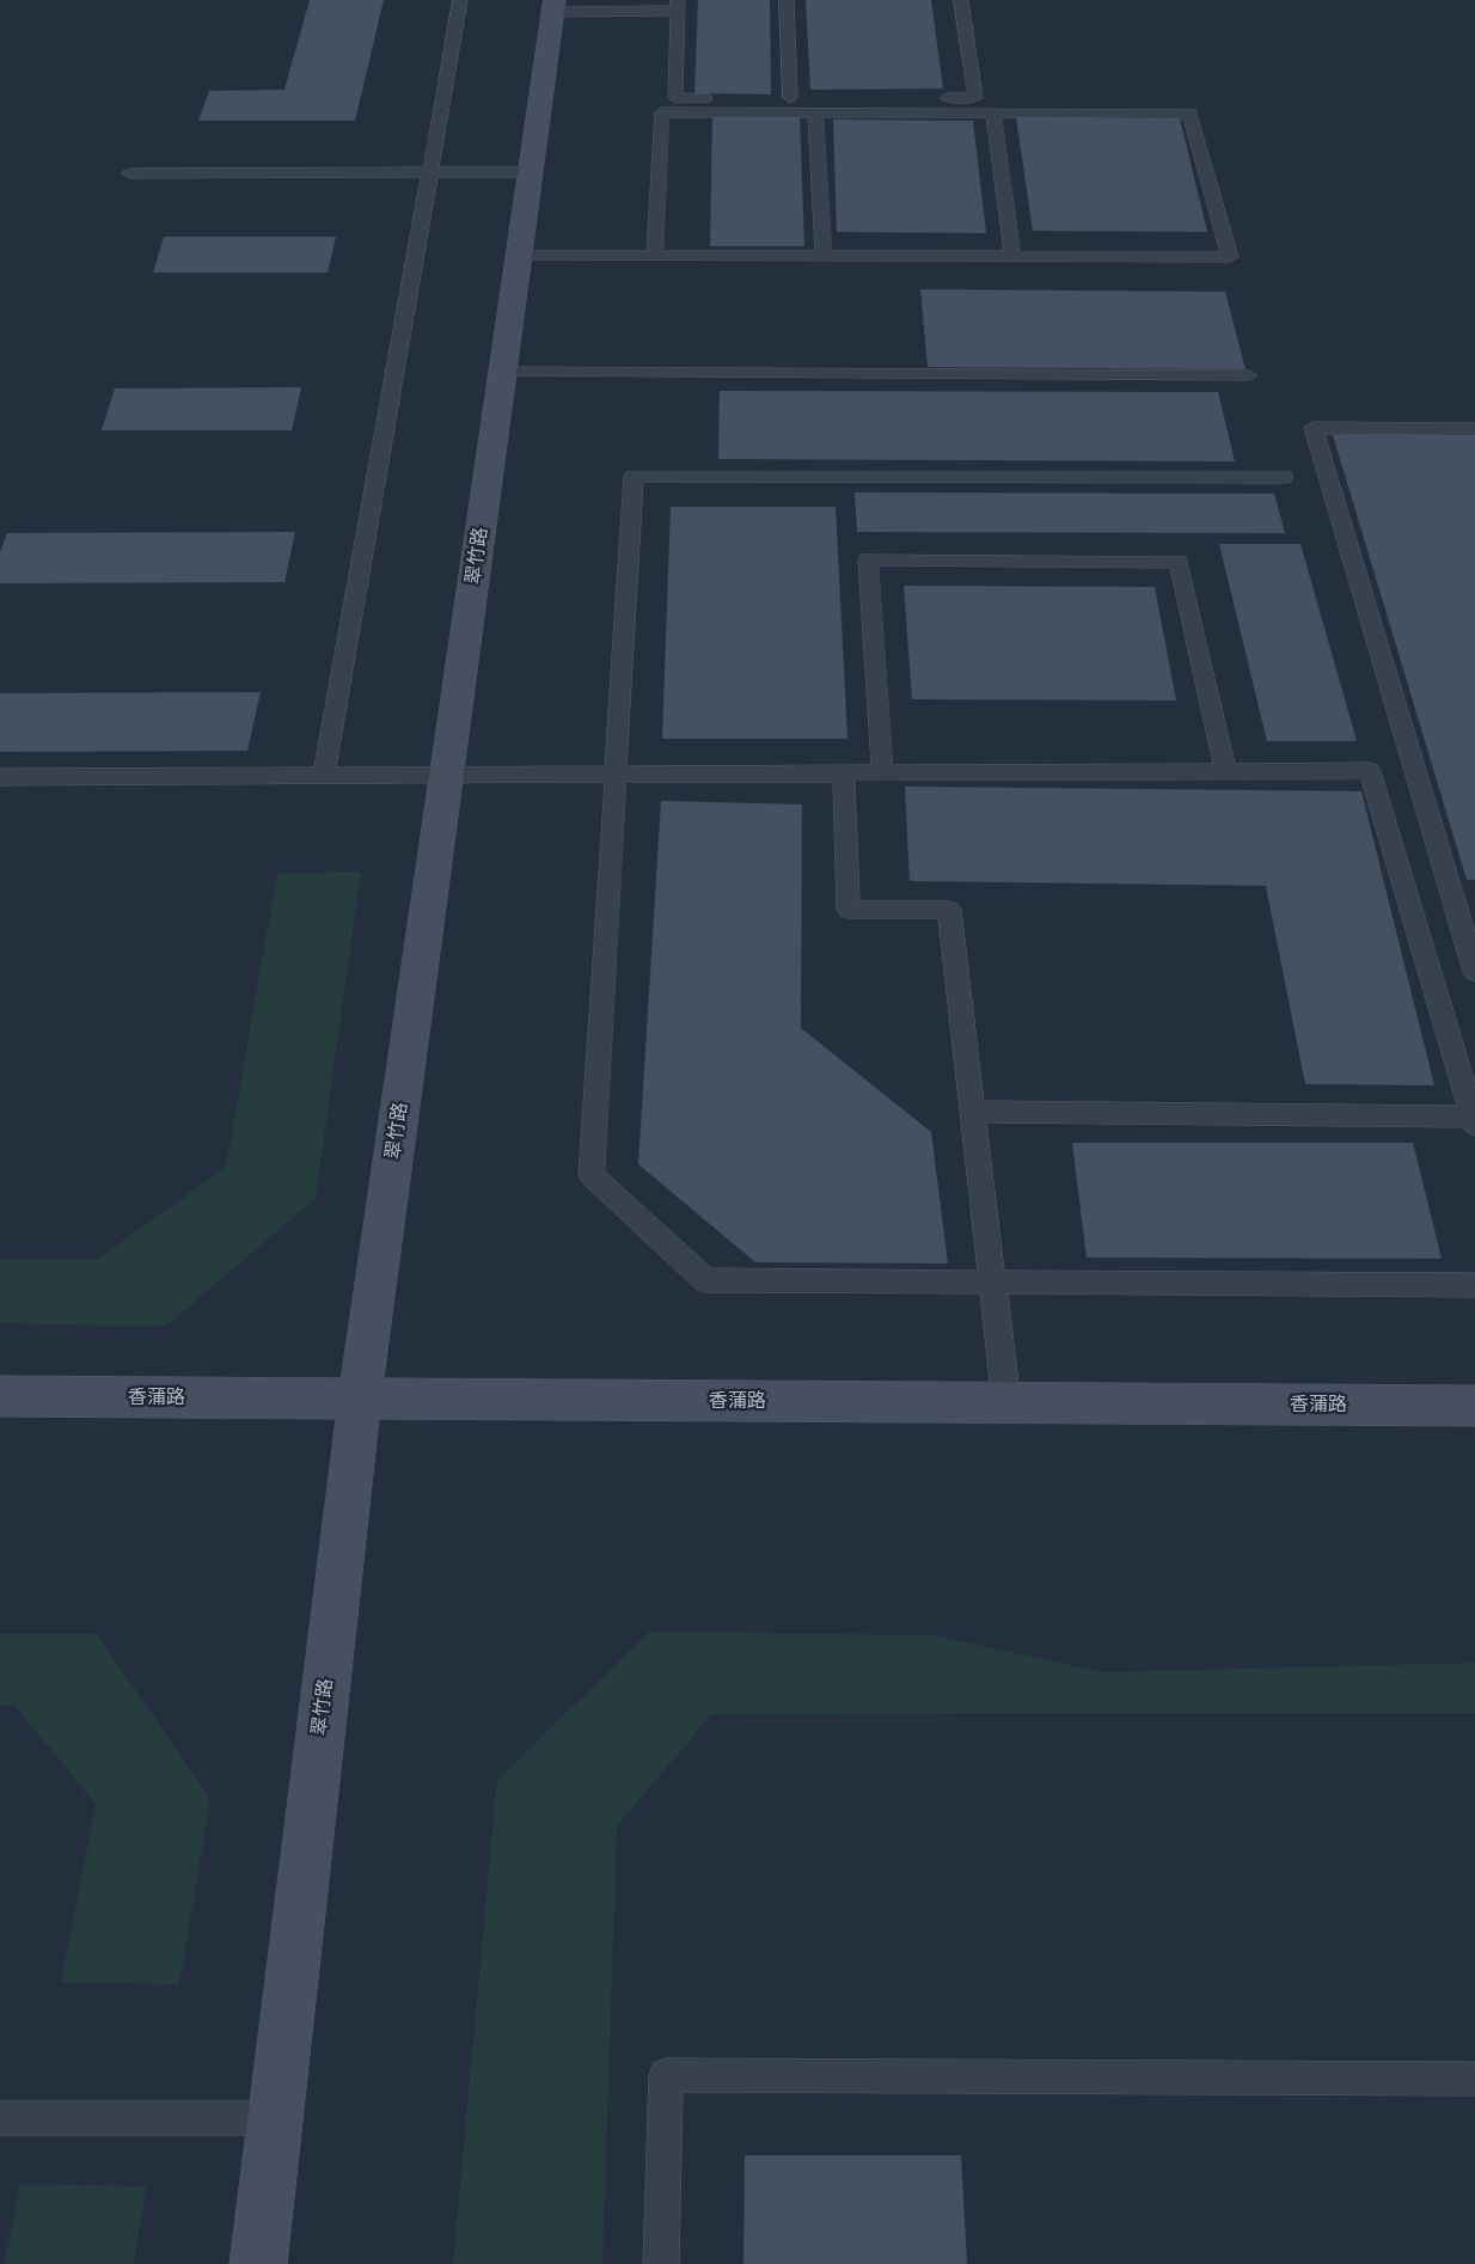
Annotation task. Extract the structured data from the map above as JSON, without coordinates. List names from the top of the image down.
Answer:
{
  "streets": {
    "street": ["翠竹路", "香蒲路"]
  },
  "crossings": [
    ["翠竹路", "香蒲路"]
  ]
}
